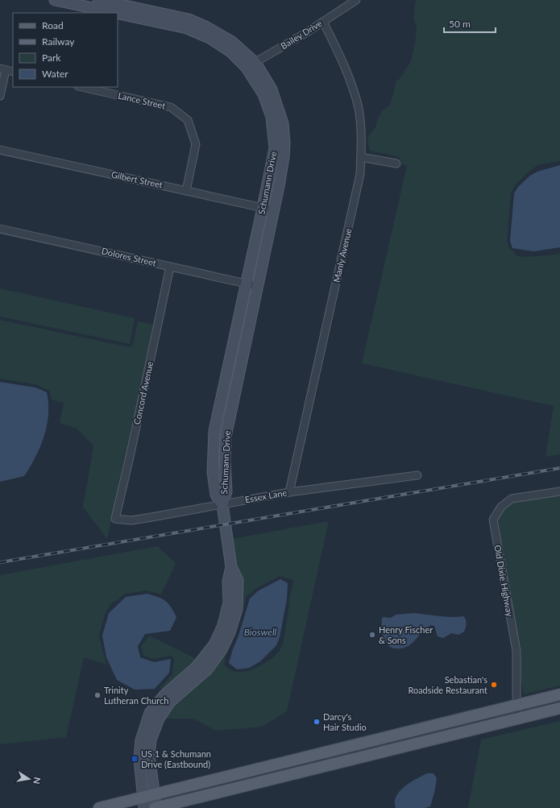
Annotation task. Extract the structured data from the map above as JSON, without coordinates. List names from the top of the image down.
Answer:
{
  "streets": {
    "street": [
      "Bailey Drive",
      "Lance Street",
      "Gilbert Street",
      "Schumann Drive",
      "Manly Avenue",
      "Dolores Street",
      "Concord Avenue",
      "Essex Lane",
      "Old Dixie Highway"
    ]
  },
  "crossings": [
    ["Bailey Drive", "Schumann Drive"],
    ["Bailey Drive", "Manly Avenue"],
    ["Lance Street", "Gilbert Street"],
    ["Gilbert Street", "Schumann Drive"],
    ["Schumann Drive", "Dolores Street"],
    ["Schumann Drive", "Essex Lane"],
    ["Manly Avenue", "Essex Lane"],
    ["Dolores Street", "Concord Avenue"],
    ["Concord Avenue", "Essex Lane"]
  ],
  "water": ["Bioswell"],
  "places": {
    "other": [
      "Henry Fischer & Sons",
      "Sebastian's Roadside Restaurant",
      "Trinity Lutheran Church",
      "Darcy's Hair Studio"
    ],
    "transit": ["US 1 & Schumann Drive (Eastbound)"]
  },
  "legend": [
    "Road",
    "Railway",
    "Park",
    "Water"
  ],
  "scale_bar": "50 m",
  "north": "right"
}
